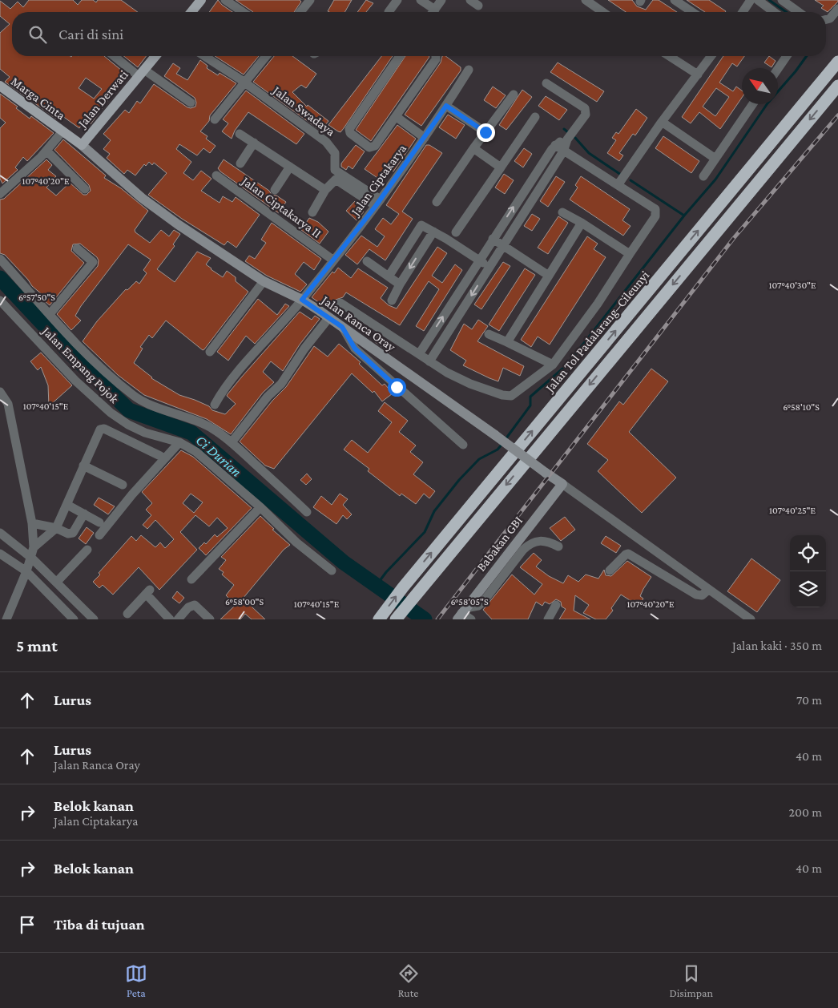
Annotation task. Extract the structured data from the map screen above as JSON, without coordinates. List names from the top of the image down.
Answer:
{
  "streets": {
    "highway": ["Jalan Tol Padalarang–Cileunyi"],
    "main road": ["Marga Cinta", "Jalan Derwati"],
    "street": [
      "Jalan Swadaya",
      "Jalan Ciptakarya",
      "Jalan Ciptakarya II",
      "Jalan Ranca Oray",
      "Jalan Empang Pojok",
      "Babakan GBI"
    ]
  },
  "crossings": [
    ["Marga Cinta", "Jalan Derwati"],
    ["Marga Cinta", "Jalan Ranca Oray"],
    ["Jalan Derwati", "Jalan Ranca Oray"],
    ["Jalan Swadaya", "Jalan Ciptakarya"],
    ["Jalan Ciptakarya", "Jalan Ciptakarya II"],
    ["Jalan Ciptakarya", "Jalan Ranca Oray"],
    ["Jalan Ranca Oray", "Babakan GBI"]
  ],
  "water": ["Ci Durian"],
  "north": "top left",
  "page": {
    "search": "Cari di sini",
    "heading": ["5 mnt", "Jalan kaki · 350 m"],
    "list": [
      ["Lurus", "70 m"],
      ["Lurus", "Jalan Ranca Oray", "40 m"],
      ["Belok kanan", "Jalan Ciptakarya", "200 m"],
      ["Belok kanan", "40 m"],
      "Tiba di tujuan"
    ],
    "nav": ["Peta", "Rute", "Disimpan"]
  },
  "coordinates": [
    "107°40'20\"E",
    "107°40'30\"E",
    "6°57'50\"S",
    "107°40'15\"E",
    "6°58'10\"S",
    "107°40'25\"E",
    "6°58'00\"S",
    "6°58'05\"S"
  ]
}
